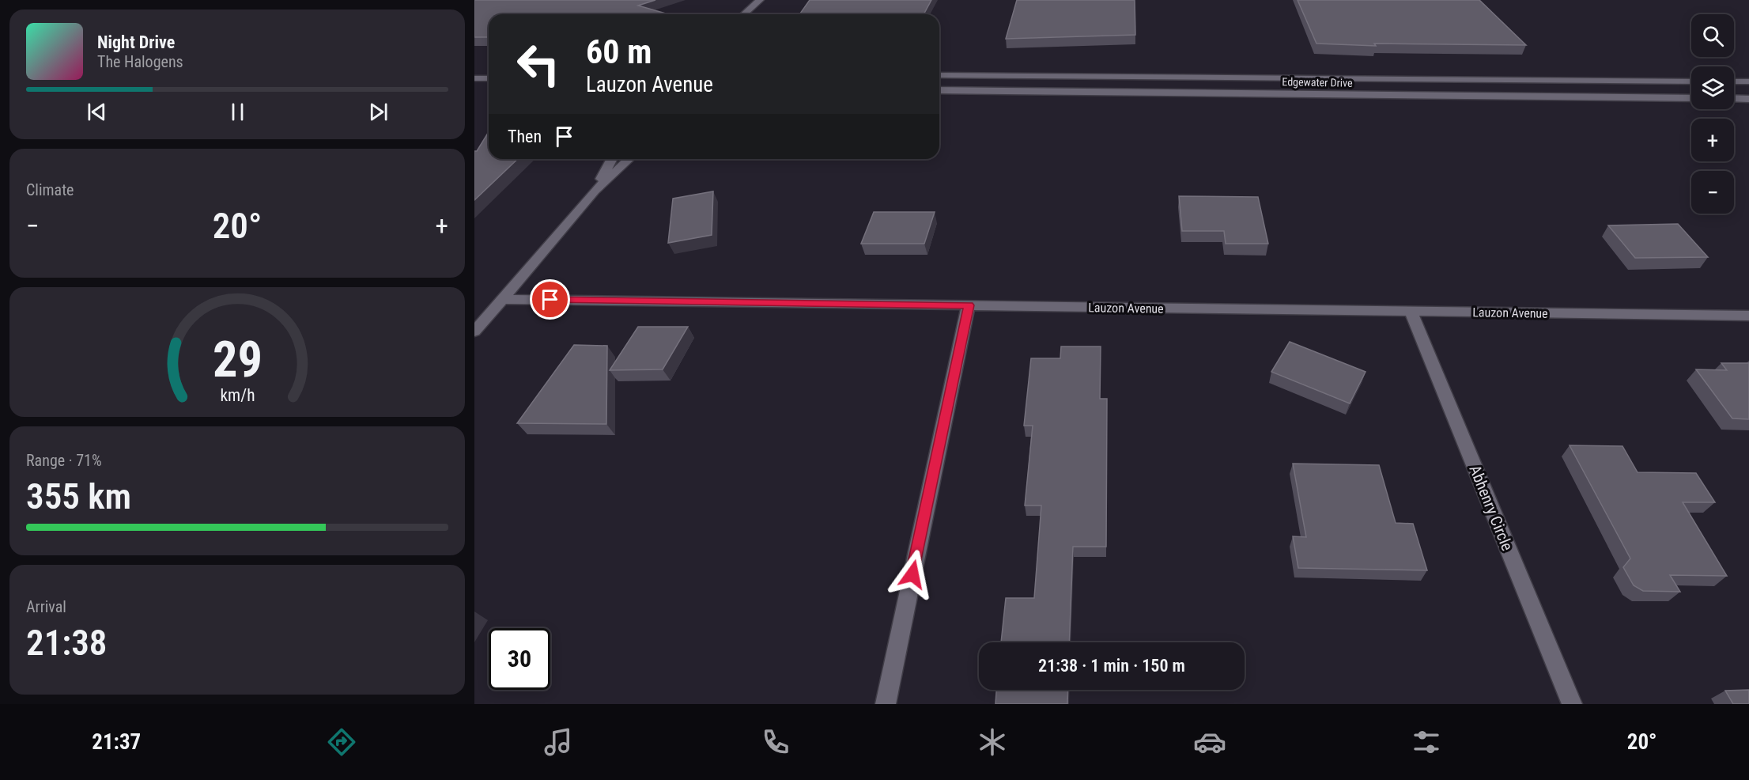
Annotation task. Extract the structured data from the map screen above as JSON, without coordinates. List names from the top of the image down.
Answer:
{
  "streets": {
    "street": ["Edgewater Drive", "Lauzon Avenue", "Abhenry Circle"]
  },
  "crossings": [
    ["Lauzon Avenue", "Abhenry Circle"]
  ],
  "page": {
    "map_buttons": ["+", "−"],
    "turn": ["60 m", "Lauzon Avenue"],
    "song": ["Night Drive", "The Halogens"],
    "then": "Then",
    "tile": [
      "Climate",
      ["Range · 71%", "355 km"],
      ["Arrival", "21:38"]
    ],
    "heat": ["−", "20°", "+"],
    "limit": "30",
    "trip": "21:38 · 1 min · 150 m",
    "tabs": ["21:37", "20°"],
    "gauge": ["29", "km/h"]
  }
}
